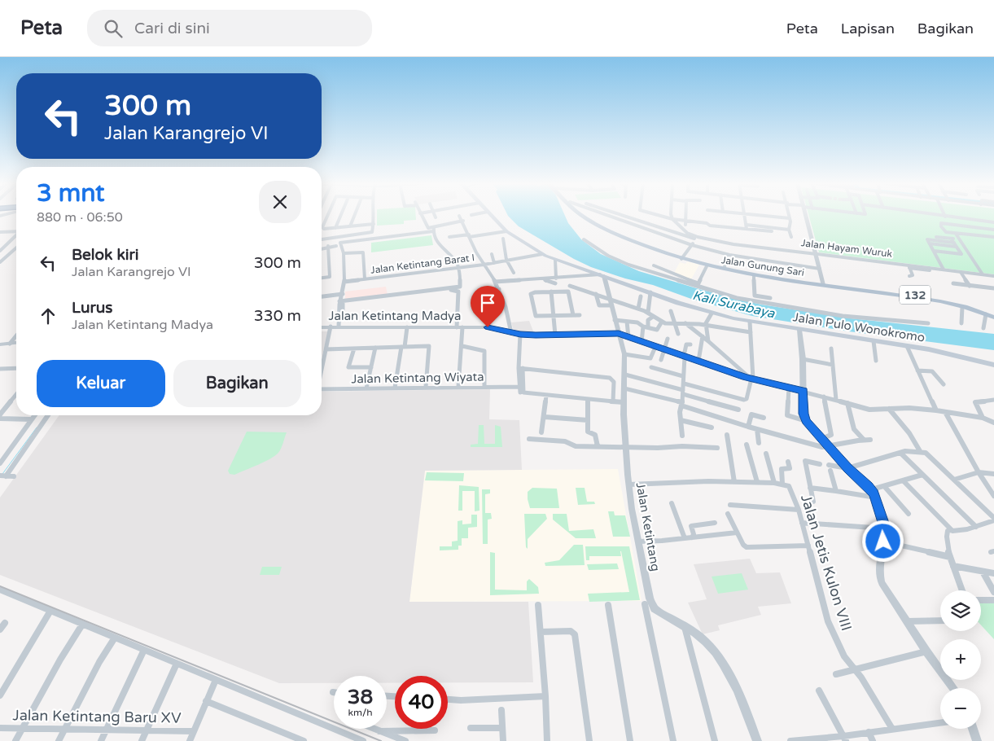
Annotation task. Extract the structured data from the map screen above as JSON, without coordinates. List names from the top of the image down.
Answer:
{
  "streets": {
    "main road": ["Jalan Gunung Sari", "132", "Jalan Pulo Wonokromo"],
    "street": [
      "Jalan Hayam Wuruk",
      "Jalan Ketintang Barat I",
      "Jalan Ketintang Madya",
      "Jalan Ketintang Wiyata",
      "Jalan Ketintang",
      "Jalan Jetis Kulon VIII",
      "Jalan Ketintang Baru XV"
    ]
  },
  "crossings": [
    ["Jalan Ketintang Madya", "Jalan Ketintang"],
    ["Jalan Pulo Wonokromo", "Jalan Ketintang"]
  ],
  "water": ["Kali Surabaya"],
  "page": {
    "header": "Peta",
    "search": "Cari di sini",
    "nav": ["Peta", "Lapisan", "Bagikan"],
    "turn": ["300 m", "Jalan Karangrejo VI"],
    "heading": ["3 mnt", "880 m · 06:50"],
    "list": [
      {
        "name": "Belok kiri",
        "note": "Jalan Karangrejo VI",
        "value": "300 m"
      },
      {
        "name": "Lurus",
        "note": "Jalan Ketintang Madya",
        "value": "330 m"
      }
    ],
    "buttons": ["Keluar", "Bagikan"],
    "map_buttons": ["+", "−"],
    "speed": "38 km/h",
    "limit": "40"
  }
}
